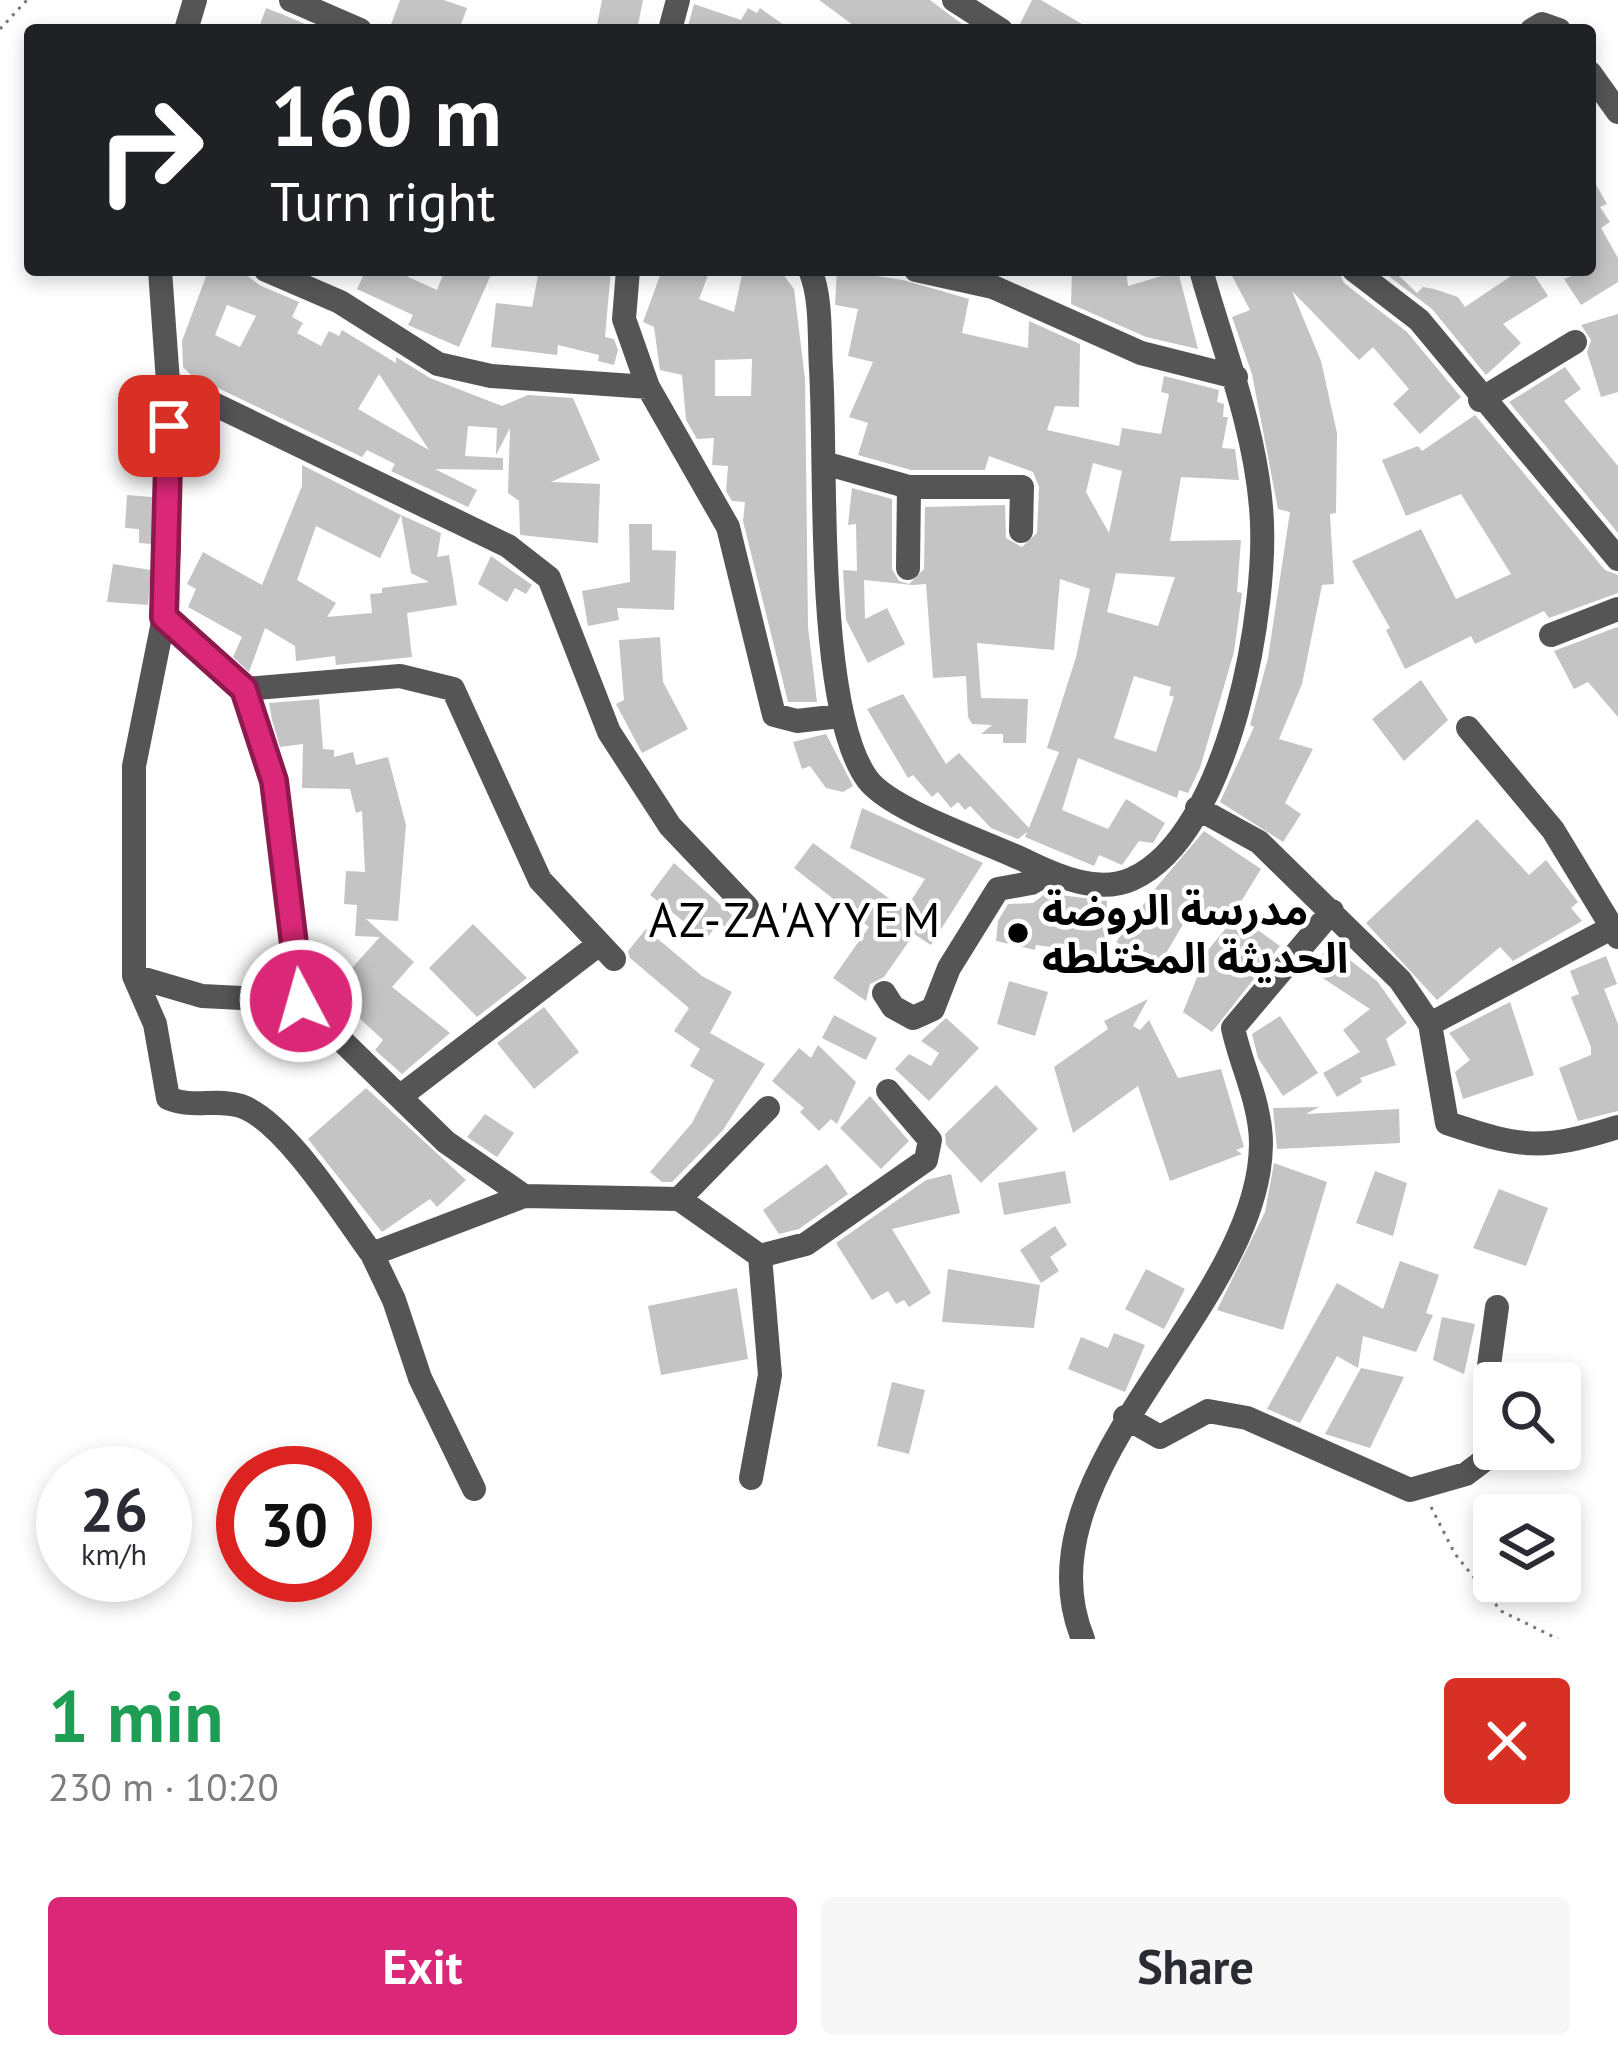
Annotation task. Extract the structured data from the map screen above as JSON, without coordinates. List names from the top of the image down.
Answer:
{
  "districts": ["AZ-ZA'AYYEM"],
  "places": ["مدرسة الروضة الحديثة المختلطه"],
  "page": {
    "turn": ["160 m", "Turn right"],
    "speed": "26 km/h",
    "limit": "30",
    "heading": ["1 min", "230 m · 10:20"],
    "buttons": ["Exit", "Share"]
  }
}
